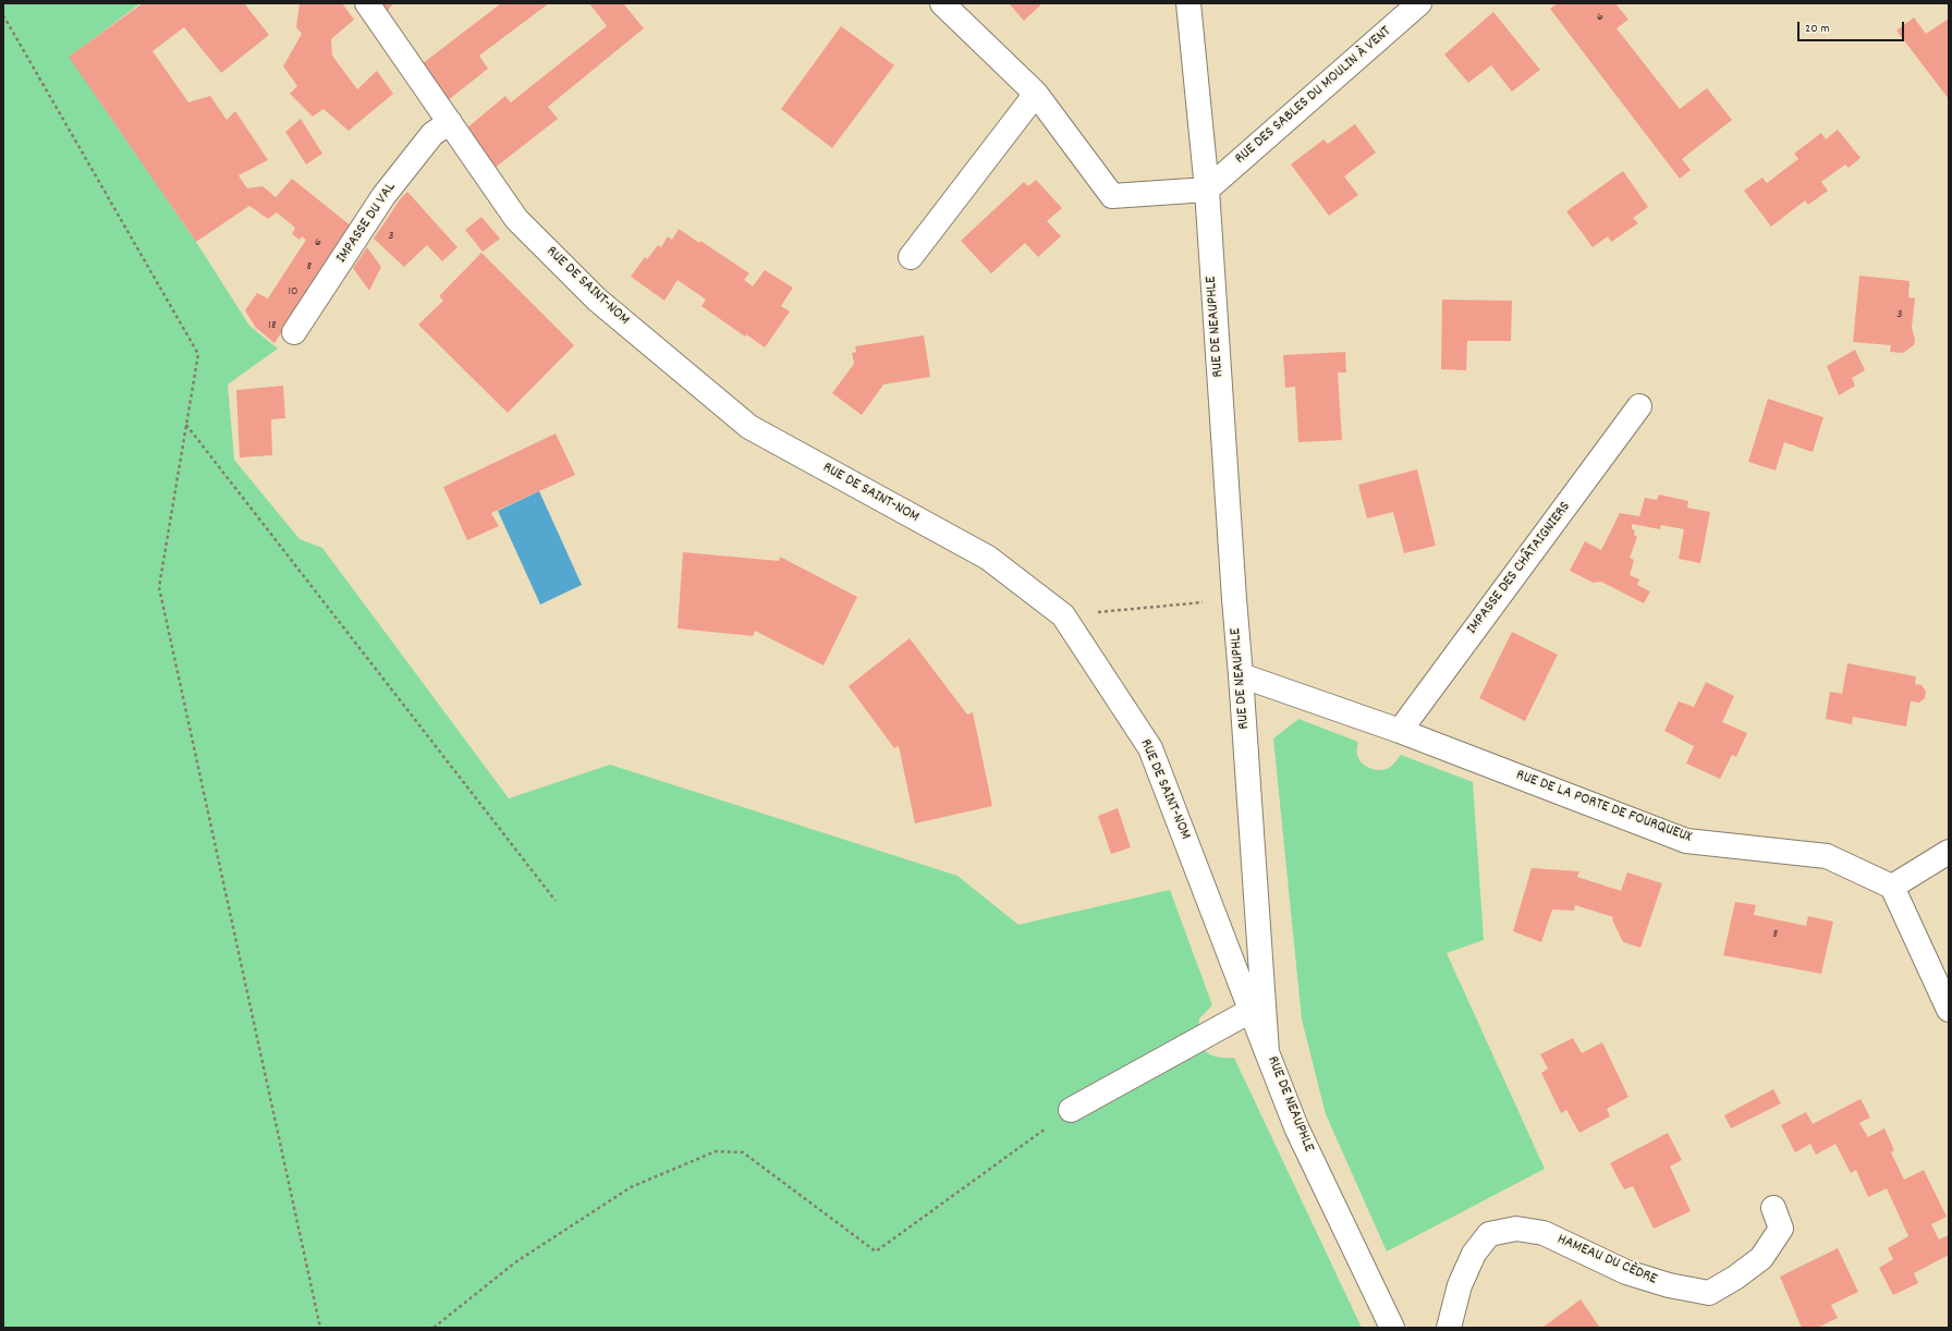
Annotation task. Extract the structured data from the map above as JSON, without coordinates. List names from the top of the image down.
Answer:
{
  "streets": {
    "street": [
      "RUE DES SABLES DU MOULIN À VENT",
      "IMPASSE DU VAL",
      "RUE DE SAINT-NOM",
      "RUE DE NEAUPHLE",
      "IMPASSE DES CHÂTAIGNIERS",
      "RUE DE LA PORTE DE FOURQUEUX",
      "HAMEAU DU CÈDRE"
    ]
  },
  "crossings": [
    ["RUE DES SABLES DU MOULIN À VENT", "RUE DE NEAUPHLE"],
    ["IMPASSE DU VAL", "RUE DE SAINT-NOM"],
    ["RUE DE SAINT-NOM", "RUE DE NEAUPHLE"],
    ["RUE DE NEAUPHLE", "RUE DE LA PORTE DE FOURQUEUX"],
    ["IMPASSE DES CHÂTAIGNIERS", "RUE DE LA PORTE DE FOURQUEUX"]
  ],
  "house_numbers": [
    "6",
    "3",
    "6",
    "8",
    "10",
    "3",
    "18",
    "8"
  ],
  "scale_bar": "20 m"
}
